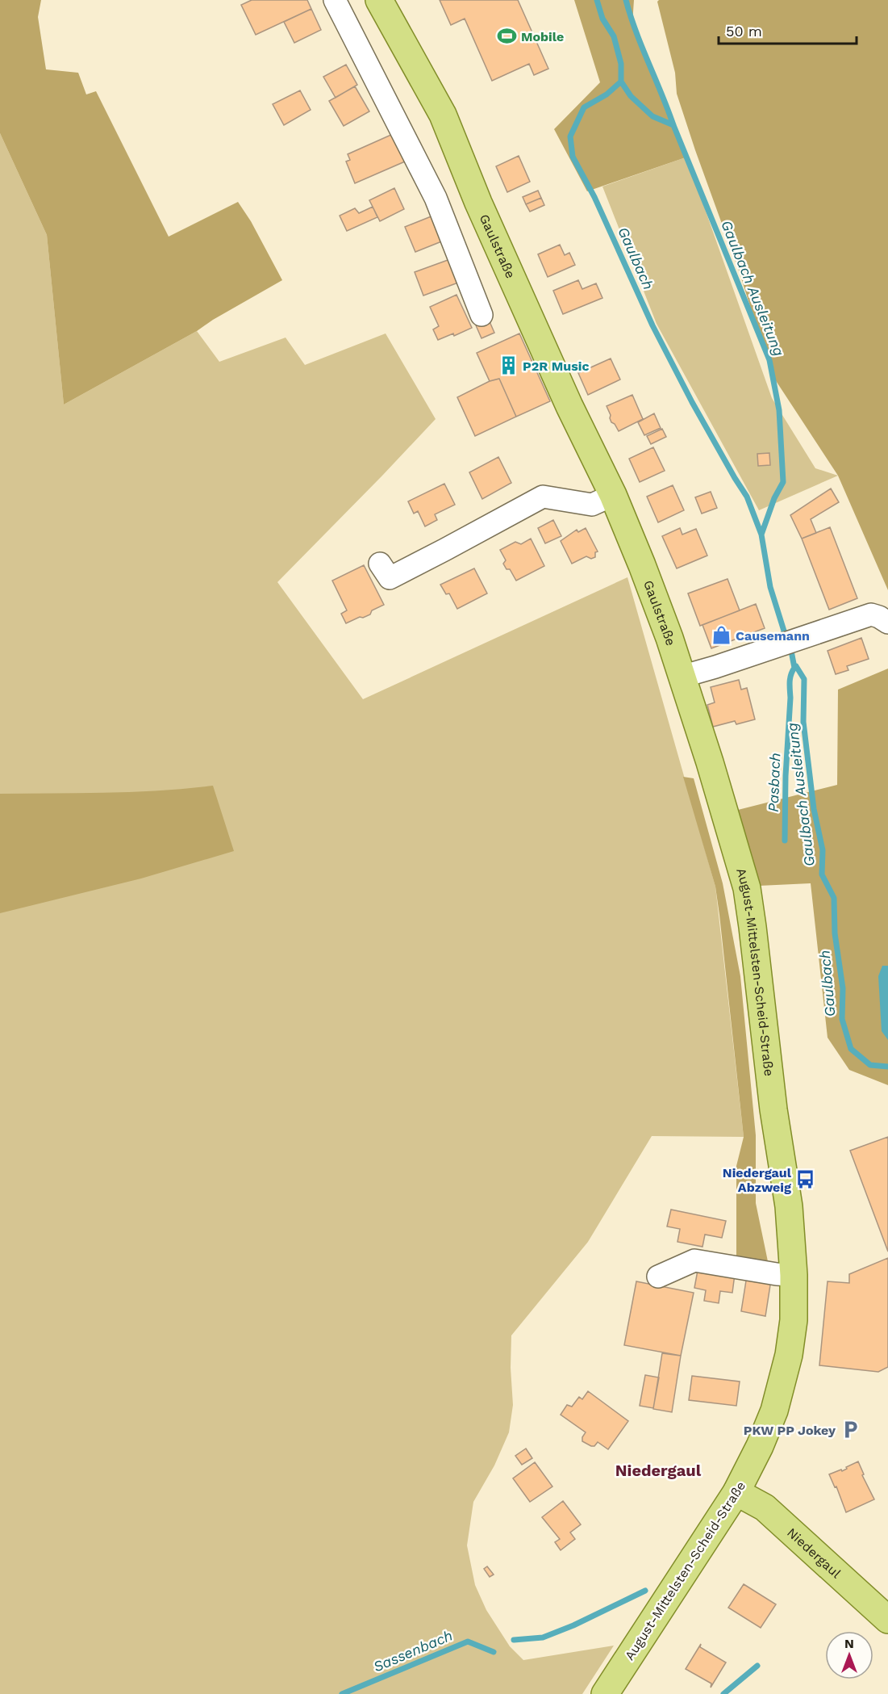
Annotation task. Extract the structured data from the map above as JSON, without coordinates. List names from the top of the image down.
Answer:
{
  "streets": {
    "main road": ["Gaulstraße", "August-Mittelsten-Scheid-Straße", "Niedergaul"]
  },
  "crossings": [
    ["Gaulstraße", "August-Mittelsten-Scheid-Straße"],
    ["August-Mittelsten-Scheid-Straße", "Niedergaul"]
  ],
  "districts": ["Niedergaul"],
  "water": [
    "Gaulbach",
    "Gaulbach Ausleitung",
    "Pasbach",
    "Sassenbach"
  ],
  "places": {
    "sports": ["Mobile"],
    "building": ["P2R Music"],
    "shop": ["Causemann"],
    "bus stop": ["Niedergaul Abzweig"],
    "parking": ["PKW PP Jokey"]
  },
  "scale_bar": "50 m",
  "north": "top"
}
